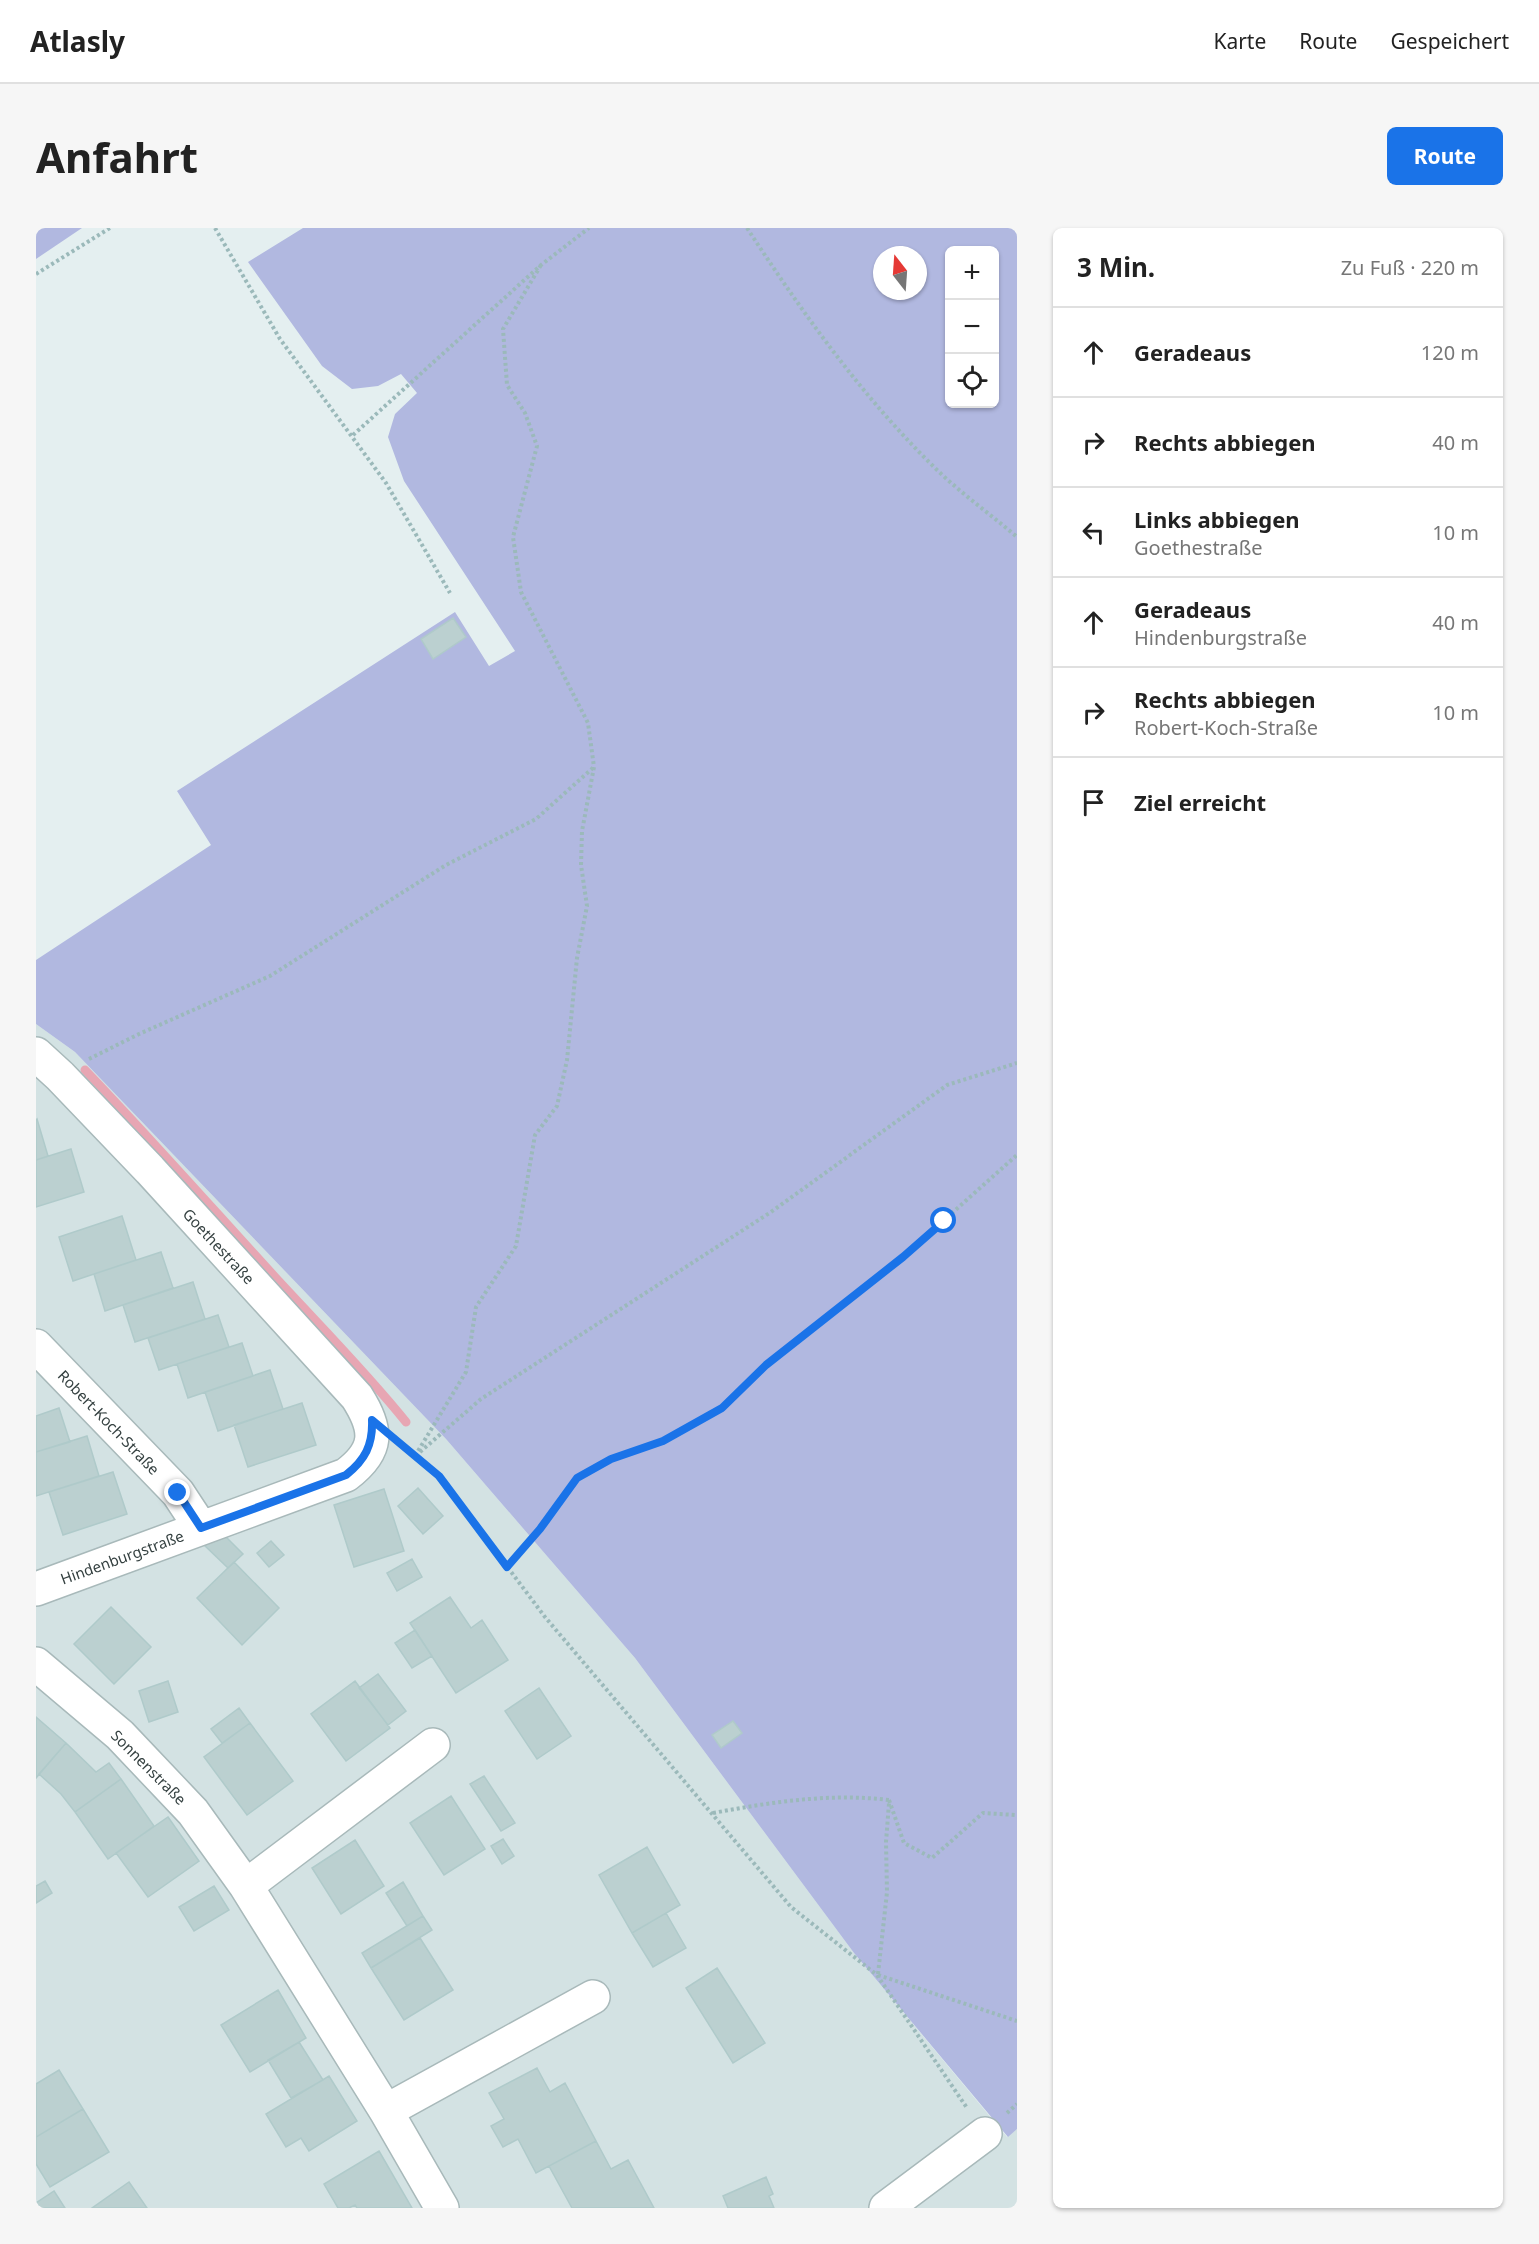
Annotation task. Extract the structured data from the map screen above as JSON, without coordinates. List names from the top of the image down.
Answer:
{
  "streets": {
    "street": [
      "Goethestraße",
      "Robert-Koch-Straße",
      "Hindenburgstraße",
      "Sonnenstraße"
    ]
  },
  "crossings": [
    ["Goethestraße", "Hindenburgstraße"],
    ["Robert-Koch-Straße", "Hindenburgstraße"]
  ],
  "north": "top",
  "page": {
    "header": "Atlasly",
    "nav": ["Karte", "Route", "Gespeichert"],
    "buttons": "Route",
    "title": "Anfahrt",
    "heading": ["3 Min.", "Zu Fuß · 220 m"],
    "map_buttons": ["+", "−"],
    "list": [
      ["Geradeaus", "120 m"],
      ["Rechts abbiegen", "40 m"],
      ["Links abbiegen", "Goethestraße", "10 m"],
      ["Geradeaus", "Hindenburgstraße", "40 m"],
      ["Rechts abbiegen", "Robert-Koch-Straße", "10 m"],
      "Ziel erreicht"
    ]
  }
}
